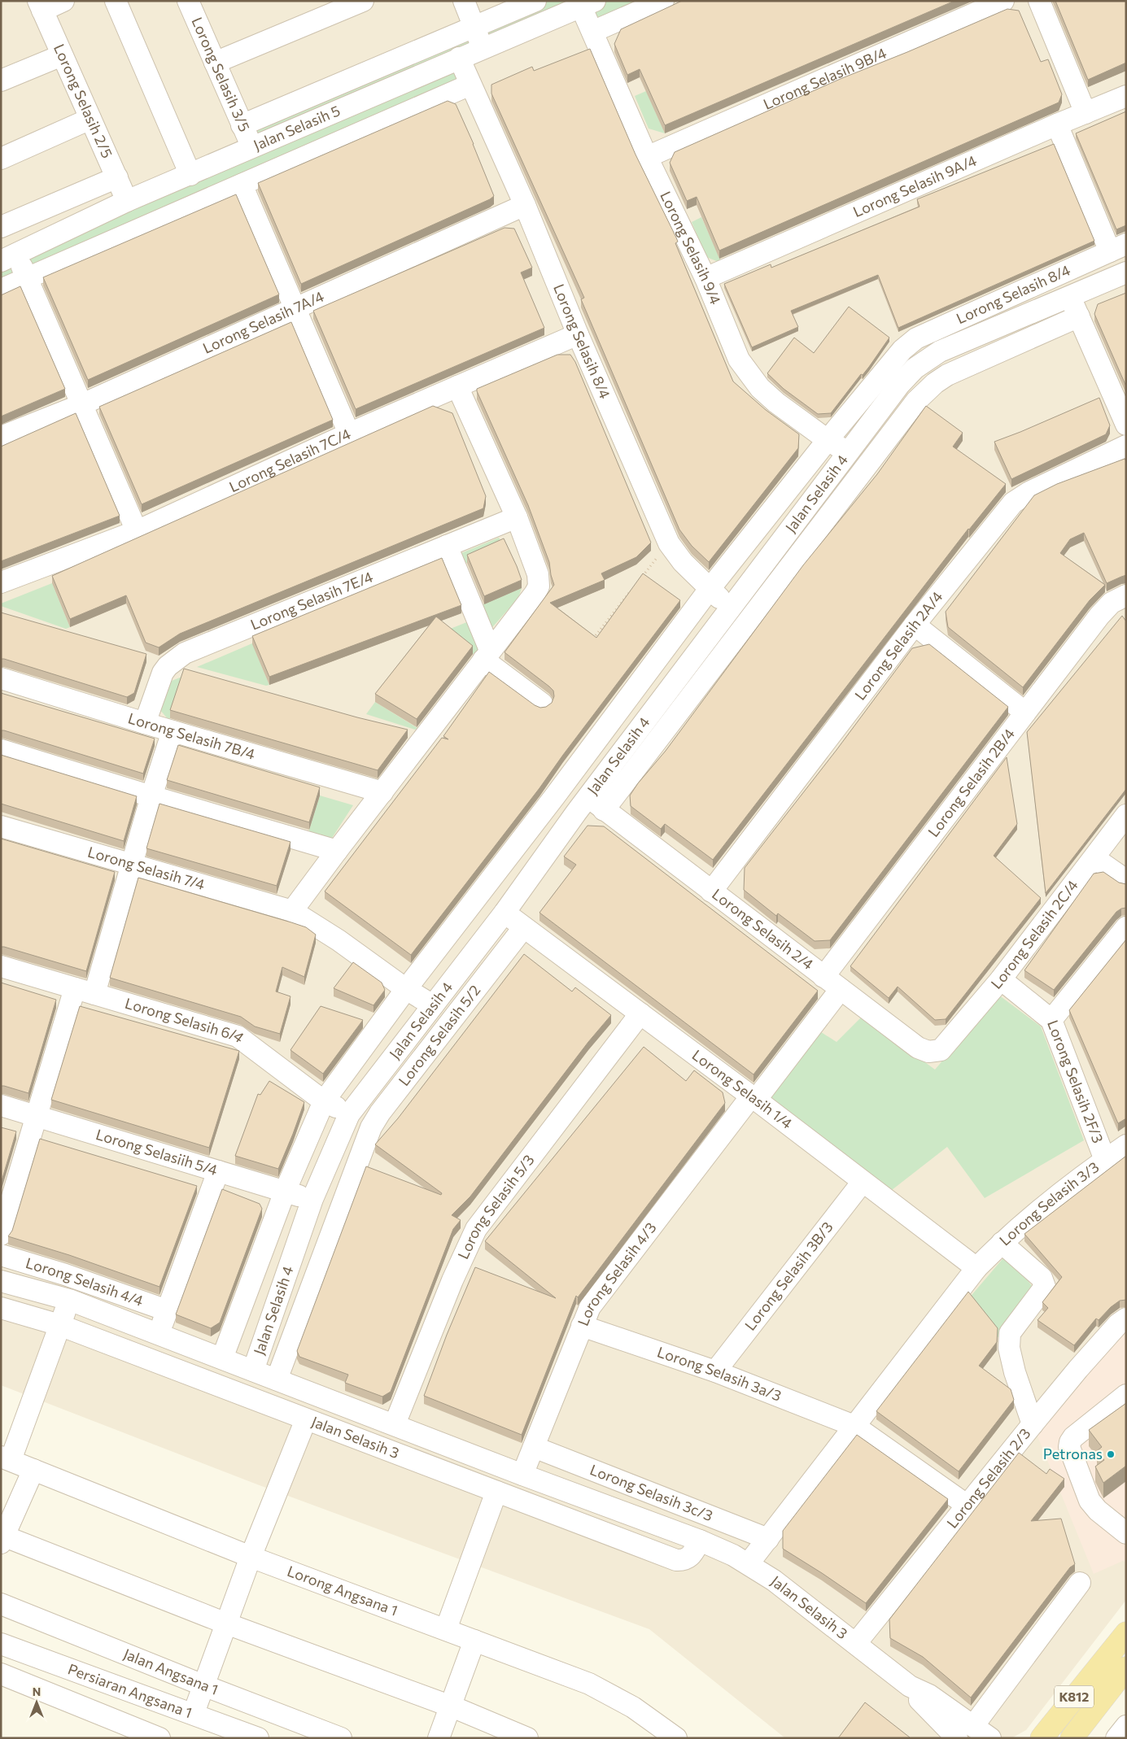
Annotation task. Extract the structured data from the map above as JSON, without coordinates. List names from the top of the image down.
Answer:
{
  "streets": {
    "main road": ["K812"],
    "street": [
      "Lorong Selasih 3/5",
      "Lorong Selasih 9B/4",
      "Lorong Selasih 2/5",
      "Jalan Selasih 5",
      "Lorong Selasih 9A/4",
      "Lorong Selasih 9/4",
      "Lorong Selasih 8/4",
      "Lorong Selasih 7A/4",
      "Lorong Selasih 7C/4",
      "Jalan Selasih 4",
      "Lorong Selasih 7E/4",
      "Lorong Selasih 2A/4",
      "Lorong Selasih 7B/4",
      "Lorong Selasih 2B/4",
      "Lorong Selasih 7/4",
      "Lorong Selasih 2/4",
      "Lorong Selasih 2C/4",
      "Lorong Selasih 6/4",
      "Lorong Selasih 5/2",
      "Lorong Selasih 2F/3",
      "Lorong Selasih 1/4",
      "Lorong Selasiih 5/4",
      "Lorong Selasih 3/3",
      "Lorong Selasih 5/3",
      "Lorong Selasih 4/3",
      "Lorong Selasih 3B/3",
      "Lorong Selasih 4/4",
      "Lorong Selasih 3a/3",
      "Jalan Selasih 3",
      "Lorong Selasih 2/3",
      "Lorong Selasih 3c/3",
      "Lorong Angsana 1",
      "Jalan Angsana 1",
      "Persiaran Angsana 1"
    ]
  },
  "crossings": [
    ["Lorong Selasih 3/5", "Jalan Selasih 5"],
    ["Lorong Selasih 9B/4", "Lorong Selasih 9/4"],
    ["Lorong Selasih 2/5", "Jalan Selasih 5"],
    ["Jalan Selasih 5", "Lorong Selasih 9/4"],
    ["Jalan Selasih 5", "Lorong Selasih 8/4"],
    ["Lorong Selasih 9A/4", "Lorong Selasih 9/4"],
    ["Lorong Selasih 9/4", "Lorong Selasih 8/4"],
    ["Lorong Selasih 9/4", "Jalan Selasih 4"],
    ["Lorong Selasih 8/4", "Lorong Selasih 7A/4"],
    ["Lorong Selasih 8/4", "Lorong Selasih 7C/4"],
    ["Lorong Selasih 8/4", "Jalan Selasih 4"],
    ["Lorong Selasih 8/4", "Lorong Selasih 7/4"],
    ["Lorong Selasih 8/4", "Lorong Selasih 2/4"],
    ["Lorong Selasih 8/4", "Lorong Selasih 6/4"],
    ["Lorong Selasih 8/4", "Lorong Selasiih 5/4"],
    ["Lorong Selasih 8/4", "Jalan Selasih 3"],
    ["Jalan Selasih 4", "Lorong Selasih 7/4"],
    ["Jalan Selasih 4", "Lorong Selasih 2/4"],
    ["Jalan Selasih 4", "Lorong Selasih 6/4"],
    ["Jalan Selasih 4", "Lorong Selasih 1/4"],
    ["Jalan Selasih 4", "Lorong Selasiih 5/4"],
    ["Jalan Selasih 4", "Jalan Selasih 3"],
    ["Lorong Selasih 7E/4", "Lorong Selasih 7B/4"],
    ["Lorong Selasih 2A/4", "Lorong Selasih 2/4"],
    ["Lorong Selasih 2B/4", "Lorong Selasih 2/4"],
    ["Lorong Selasih 2/4", "Lorong Selasih 2C/4"],
    ["Lorong Selasih 2/4", "Lorong Selasih 4/3"],
    ["Lorong Selasih 2C/4", "Lorong Selasih 2F/3"],
    ["Lorong Selasih 5/2", "Lorong Selasih 1/4"],
    ["Lorong Selasih 5/2", "Jalan Selasih 3"],
    ["Lorong Selasih 2F/3", "Lorong Selasih 3/3"],
    ["Lorong Selasih 1/4", "Lorong Selasih 3/3"],
    ["Lorong Selasih 1/4", "Lorong Selasih 5/3"],
    ["Lorong Selasih 1/4", "Lorong Selasih 4/3"],
    ["Lorong Selasih 1/4", "Lorong Selasih 3B/3"],
    ["Lorong Selasih 5/3", "Jalan Selasih 3"],
    ["Lorong Selasih 4/3", "Lorong Selasih 3a/3"],
    ["Lorong Selasih 4/3", "Jalan Selasih 3"],
    ["Lorong Selasih 4/3", "Lorong Selasih 3c/3"],
    ["Lorong Selasih 3B/3", "Lorong Selasih 3a/3"],
    ["Lorong Selasih 3a/3", "Lorong Selasih 2/3"],
    ["Jalan Selasih 3", "Lorong Selasih 2/3"]
  ],
  "places": ["Petronas"],
  "north": "top"
}
